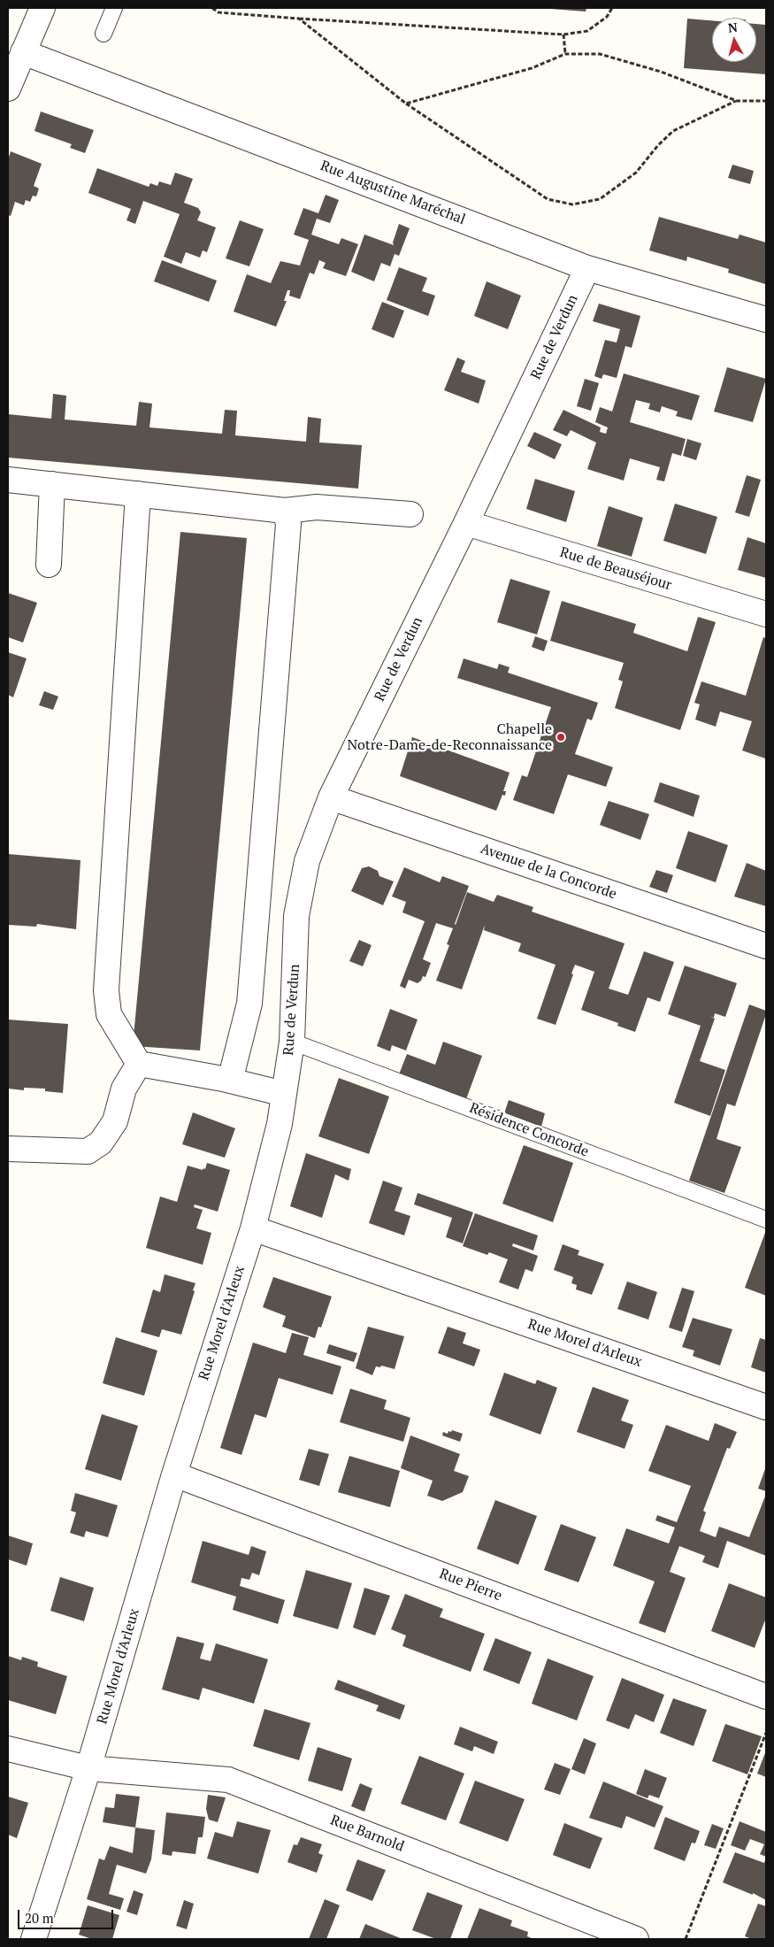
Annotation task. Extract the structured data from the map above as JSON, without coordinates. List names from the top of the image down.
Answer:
{
  "streets": {
    "street": [
      "Rue Augustine Maréchal",
      "Rue de Verdun",
      "Rue de Beauséjour",
      "Avenue de la Concorde",
      "Rue Morel d'Arleux",
      "Rue Pierre",
      "Rue Barnold"
    ],
    "lane": ["Résidence Concorde"]
  },
  "crossings": [
    ["Rue Augustine Maréchal", "Rue de Verdun"],
    ["Rue de Verdun", "Rue de Beauséjour"],
    ["Rue de Verdun", "Avenue de la Concorde"],
    ["Rue de Verdun", "Résidence Concorde"],
    ["Rue de Verdun", "Rue Morel d'Arleux"],
    ["Rue Morel d'Arleux", "Rue Pierre"],
    ["Rue Morel d'Arleux", "Rue Barnold"]
  ],
  "places": ["Chapelle Notre-Dame-de-Reconnaissance"],
  "scale_bar": "20 m",
  "north": "top"
}
